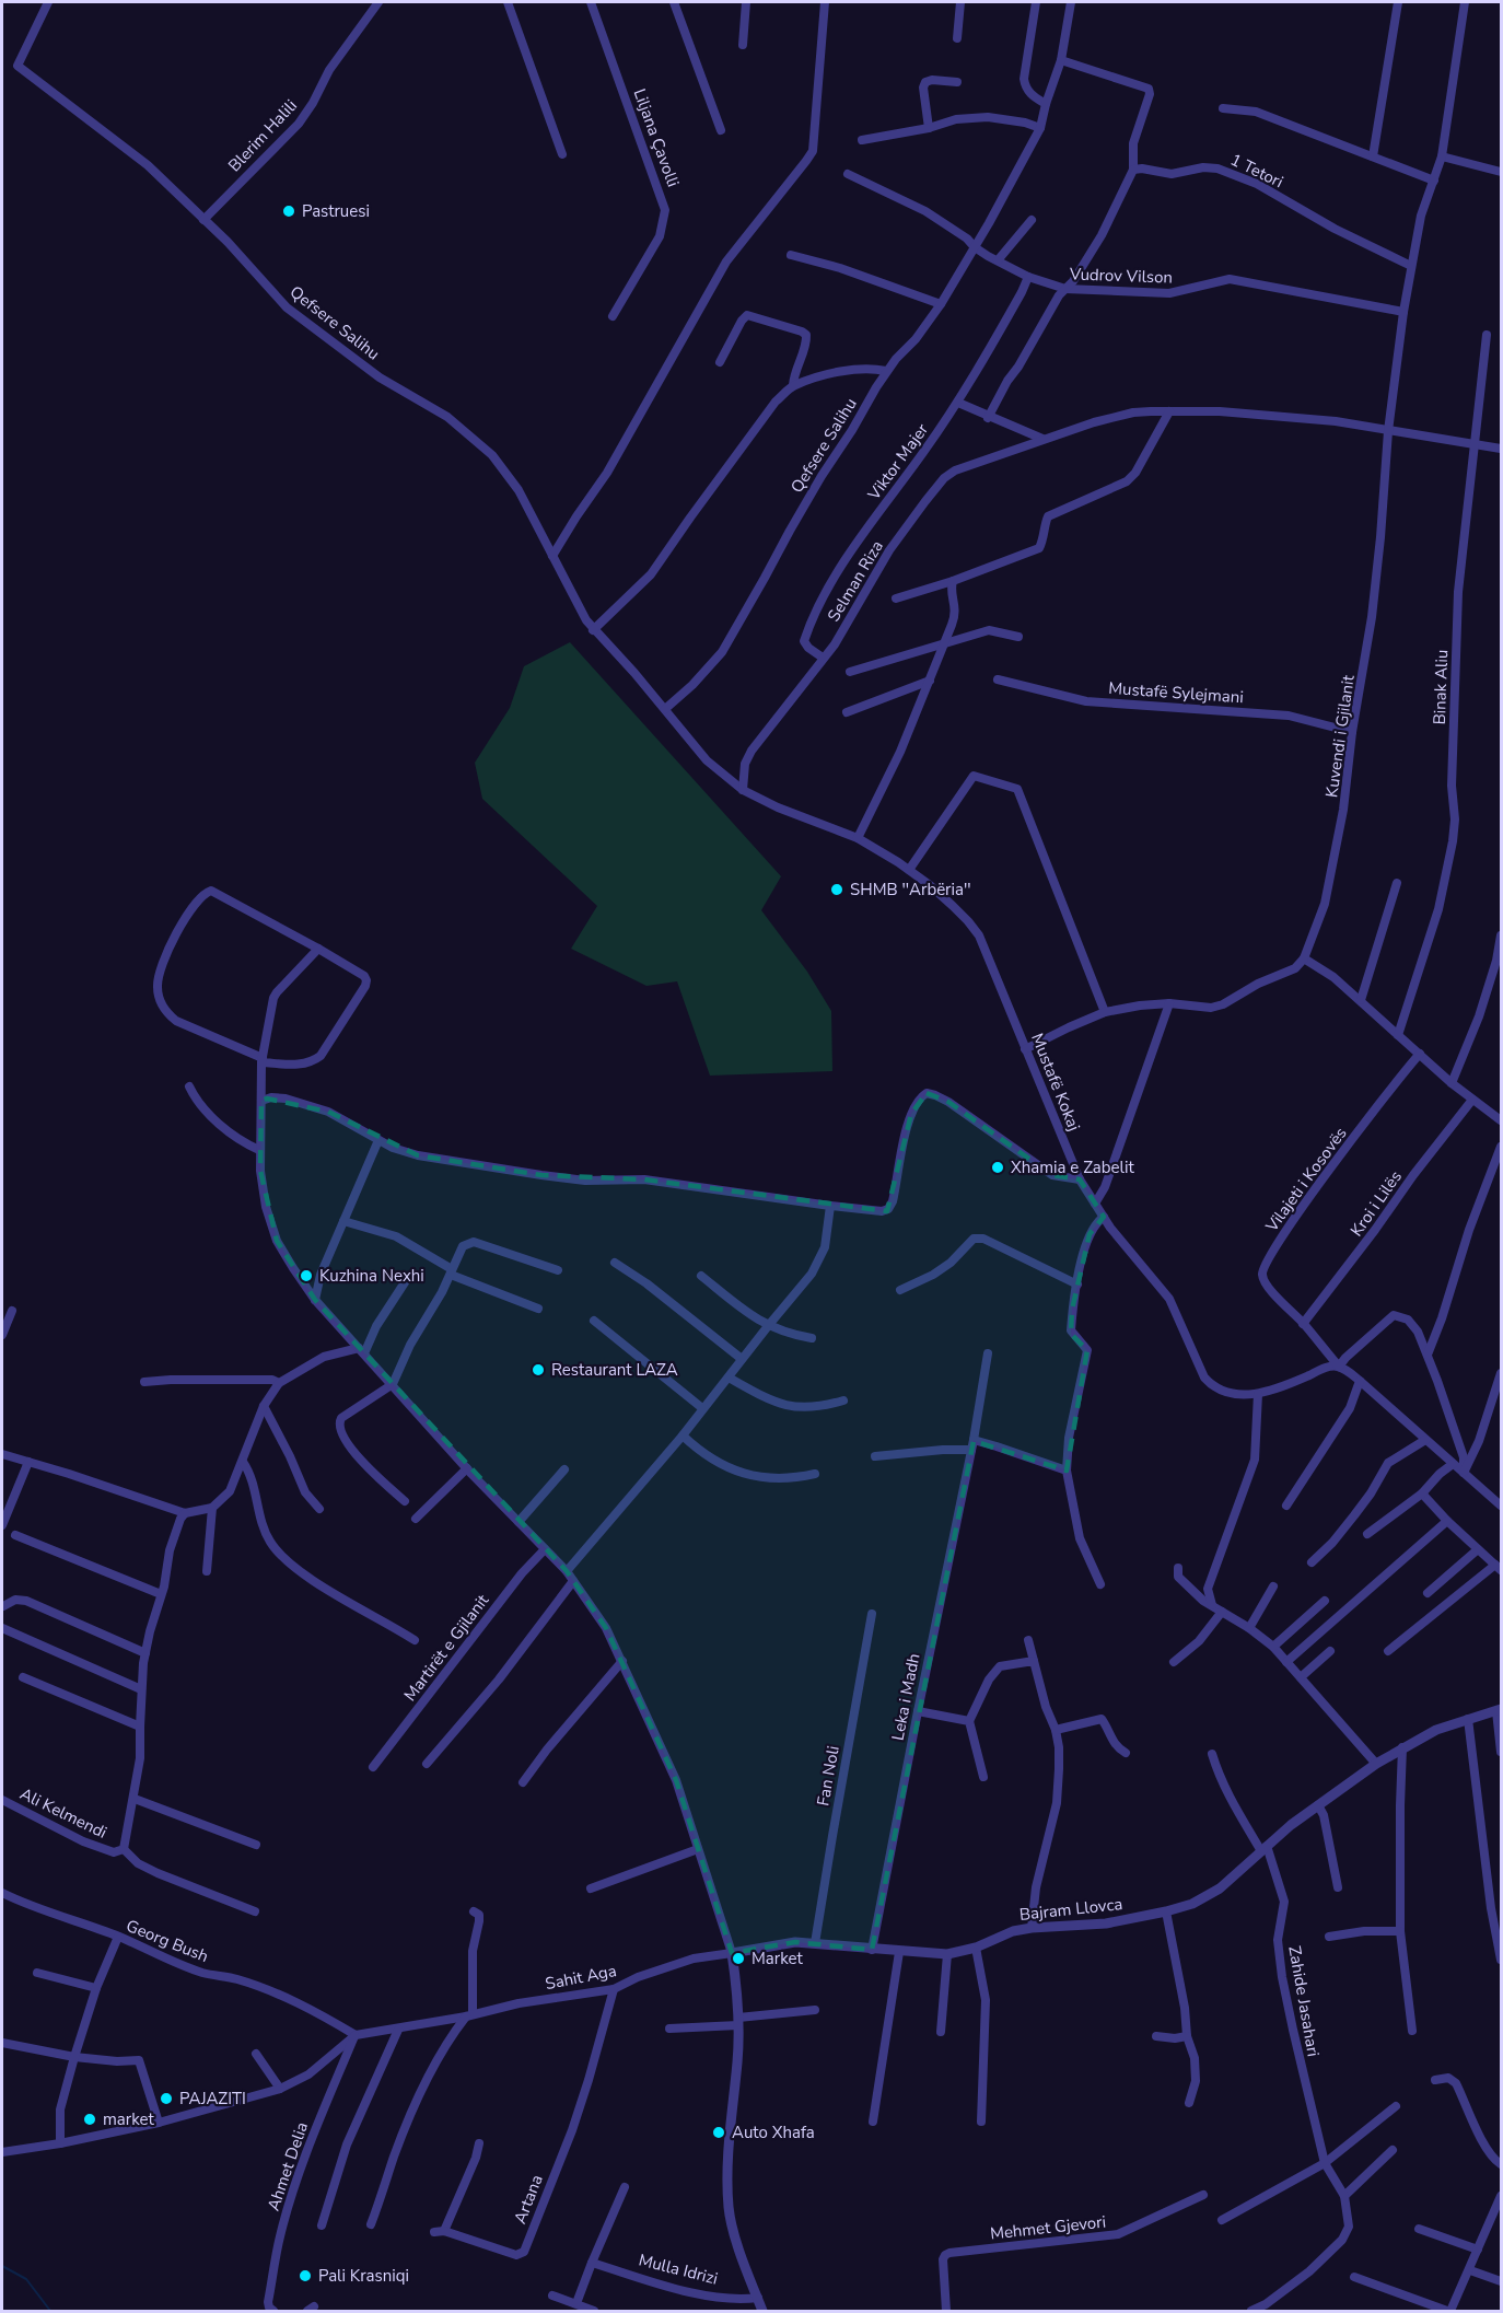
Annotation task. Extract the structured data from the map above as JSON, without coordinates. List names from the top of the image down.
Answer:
{
  "streets": {
    "street": [
      "Blerim Halili",
      "Liljana Çavolli",
      "1 Tetori",
      "Vudrov Vilson",
      "Qefsere Salihu",
      "Viktor Majer",
      "Selman Riza",
      "Binak Aliu",
      "Mustafë Sylejmani",
      "Kuvendi i Gjilanit",
      "Mustafë Kokaj",
      "Vilajeti i Kosovës",
      "Kroi i Lilës",
      "Martirët e Gjilanit",
      "Leka i Madh",
      "Fan Noli",
      "Ali Kelmendi",
      "Bajram Llovca",
      "Georg Bush",
      "Sahit Aga",
      "Zahide Jasahari",
      "Ahmet Delia",
      "Artana",
      "Mehmet Gjevori",
      "Mulla Idrizi"
    ]
  },
  "crossings": [
    ["Blerim Halili", "Qefsere Salihu"],
    ["1 Tetori", "Kuvendi i Gjilanit"],
    ["Vudrov Vilson", "Viktor Majer"],
    ["Vudrov Vilson", "Kuvendi i Gjilanit"],
    ["Qefsere Salihu", "Selman Riza"],
    ["Qefsere Salihu", "Mustafë Kokaj"],
    ["Viktor Majer", "Selman Riza"],
    ["Selman Riza", "Binak Aliu"],
    ["Selman Riza", "Kuvendi i Gjilanit"],
    ["Mustafë Sylejmani", "Kuvendi i Gjilanit"],
    ["Vilajeti i Kosovës", "Kroi i Lilës"],
    ["Leka i Madh", "Bajram Llovca"],
    ["Fan Noli", "Bajram Llovca"],
    ["Bajram Llovca", "Sahit Aga"],
    ["Bajram Llovca", "Zahide Jasahari"],
    ["Georg Bush", "Sahit Aga"],
    ["Georg Bush", "Ahmet Delia"],
    ["Sahit Aga", "Ahmet Delia"],
    ["Sahit Aga", "Artana"]
  ],
  "places": [
    "Pastruesi",
    "SHMB ''Arbëria''",
    "Xhamia e Zabelit",
    "Kuzhina Nexhi",
    "Restaurant LAZA",
    "Market",
    "PAJAZITI",
    "market",
    "Auto Xhafa",
    "Pali Krasniqi"
  ]
}
